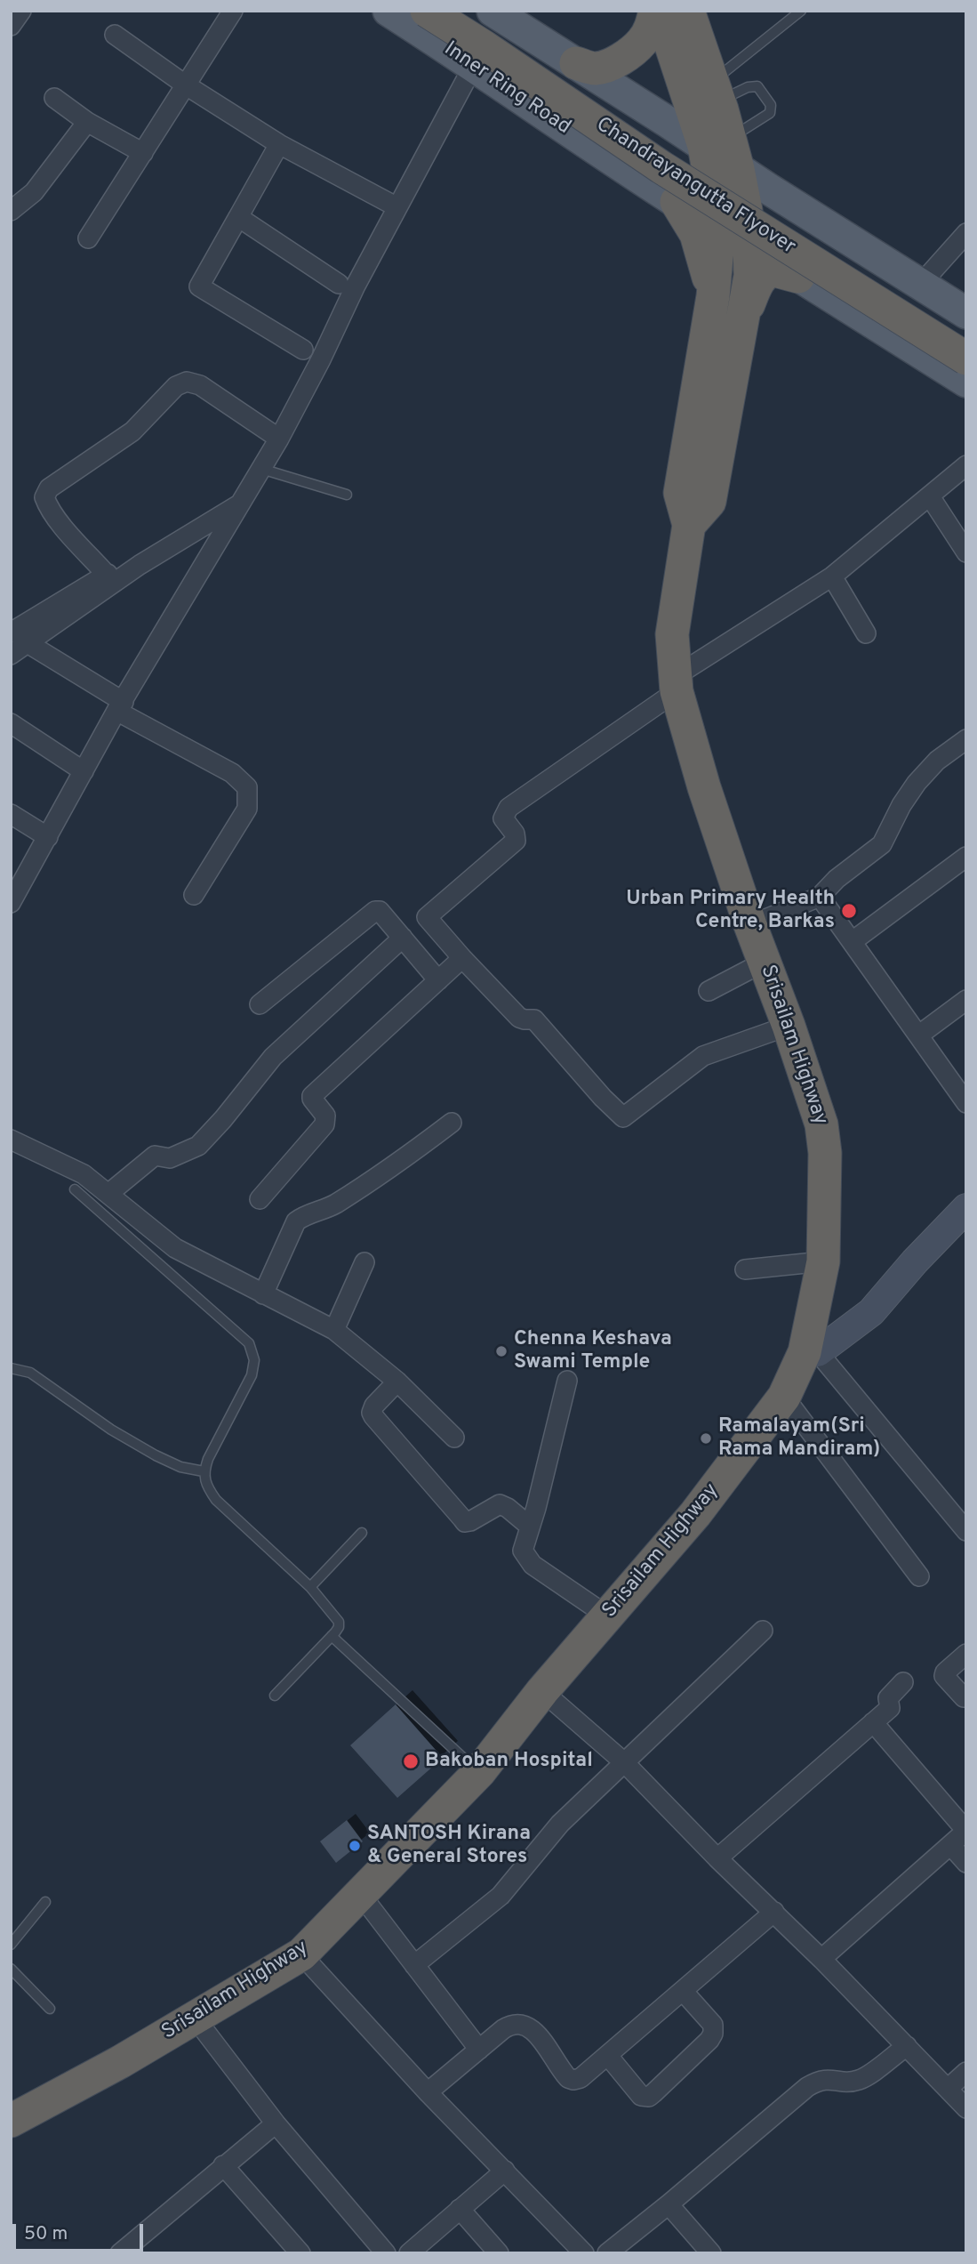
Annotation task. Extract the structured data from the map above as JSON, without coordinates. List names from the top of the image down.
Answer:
{
  "streets": {
    "highway": ["Chandrayangutta Flyover", "Srisailam Highway"],
    "main road": ["Inner Ring Road"]
  },
  "places": [
    "Urban Primary Health Centre, Barkas",
    "Chenna Keshava Swami Temple",
    "Ramalayam(Sri Rama Mandiram)",
    "Bakoban Hospital",
    "SANTOSH Kirana & General Stores"
  ],
  "scale_bar": "50 m"
}
